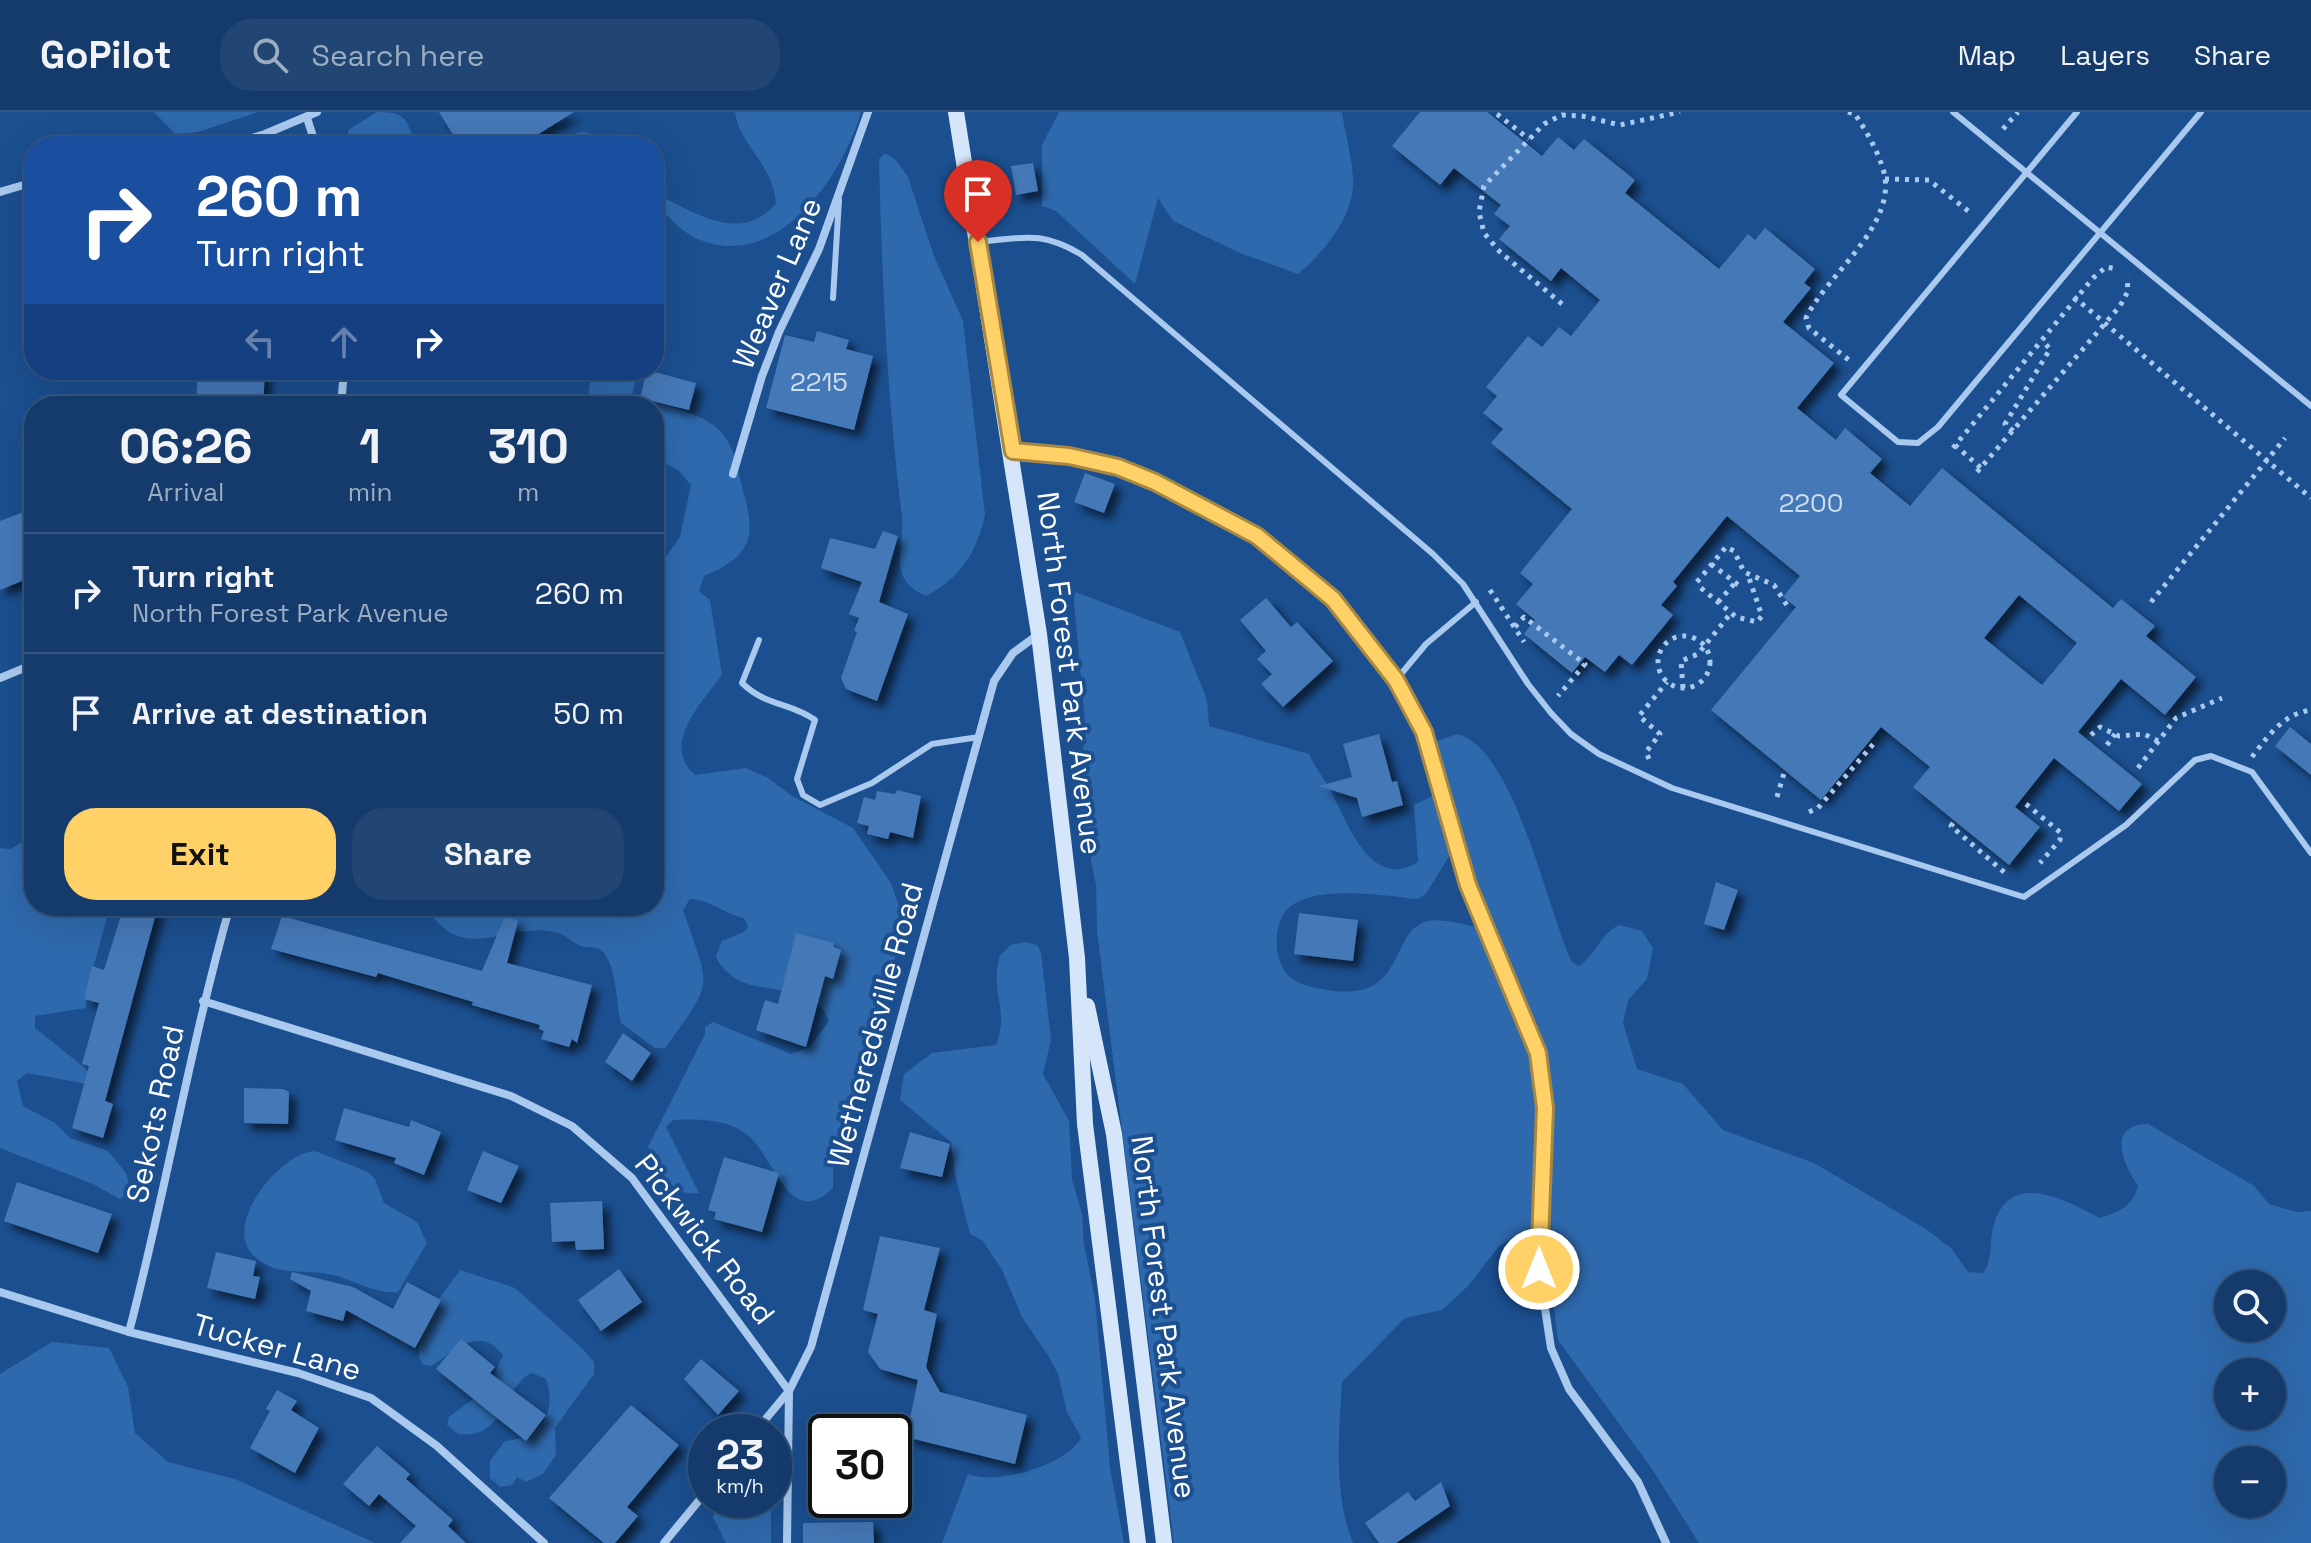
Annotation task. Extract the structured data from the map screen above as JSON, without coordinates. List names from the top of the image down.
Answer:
{
  "streets": {
    "main road": ["North Forest Park Avenue"],
    "street": [
      "Weaver Lane",
      "Wetheredsville Road",
      "Sekots Road",
      "Pickwick Road",
      "Tucker Lane"
    ]
  },
  "crossings": [
    ["North Forest Park Avenue", "Wetheredsville Road"],
    ["Wetheredsville Road", "Pickwick Road"],
    ["Sekots Road", "Pickwick Road"],
    ["Sekots Road", "Tucker Lane"]
  ],
  "house_numbers": ["2215", "2200"],
  "page": {
    "header": "GoPilot",
    "search": "Search here",
    "nav": ["Map", "Layers", "Share"],
    "turn": ["260 m", "Turn right"],
    "eta": [
      "06:26",
      "Arrival",
      "1",
      "min",
      "310",
      "m"
    ],
    "list": [
      {
        "name": "Turn right",
        "note": "North Forest Park Avenue",
        "value": "260 m"
      },
      {
        "name": "Arrive at destination",
        "value": "50 m"
      }
    ],
    "buttons": ["Exit", "Share"],
    "map_buttons": ["+", "−"],
    "speed": "23 km/h",
    "limit": "30"
  }
}
